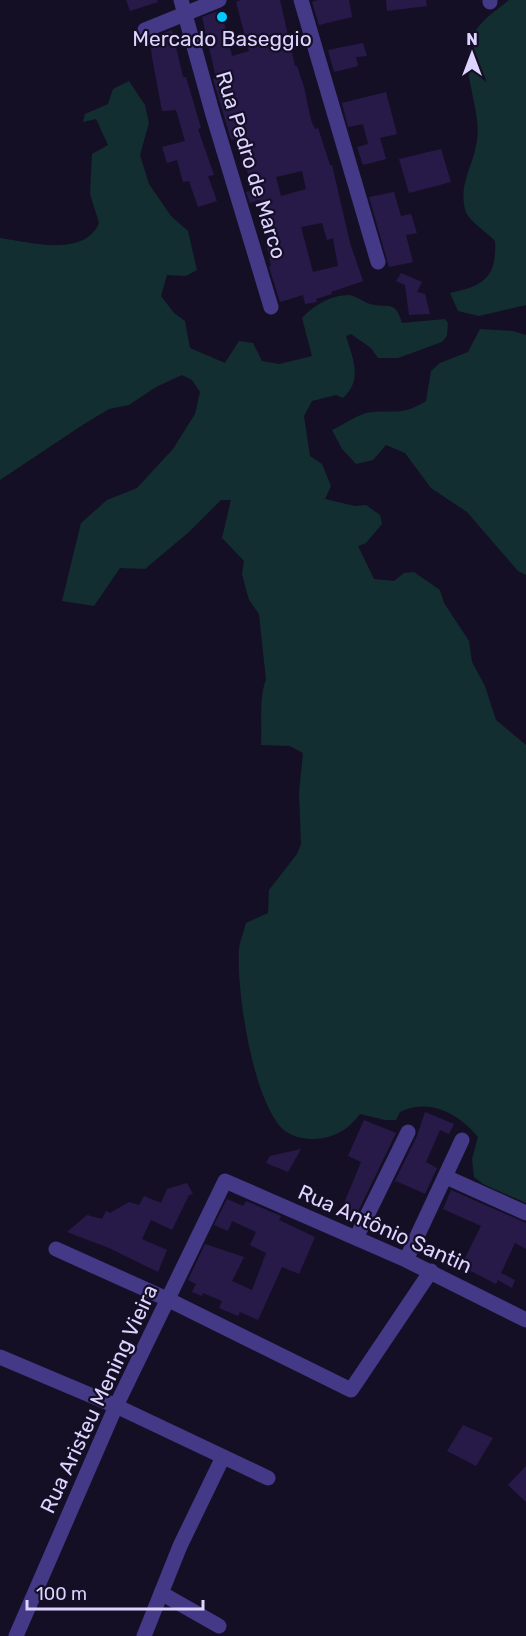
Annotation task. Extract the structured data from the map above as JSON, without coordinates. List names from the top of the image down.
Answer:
{
  "streets": {
    "street": ["Rua Pedro de Marco", "Rua Antônio Santin", "Rua Aristeu Mening Vieira"]
  },
  "crossings": [
    ["Rua Antônio Santin", "Rua Aristeu Mening Vieira"]
  ],
  "places": ["Mercado Baseggio"],
  "scale_bar": "100 m",
  "north": "top"
}
